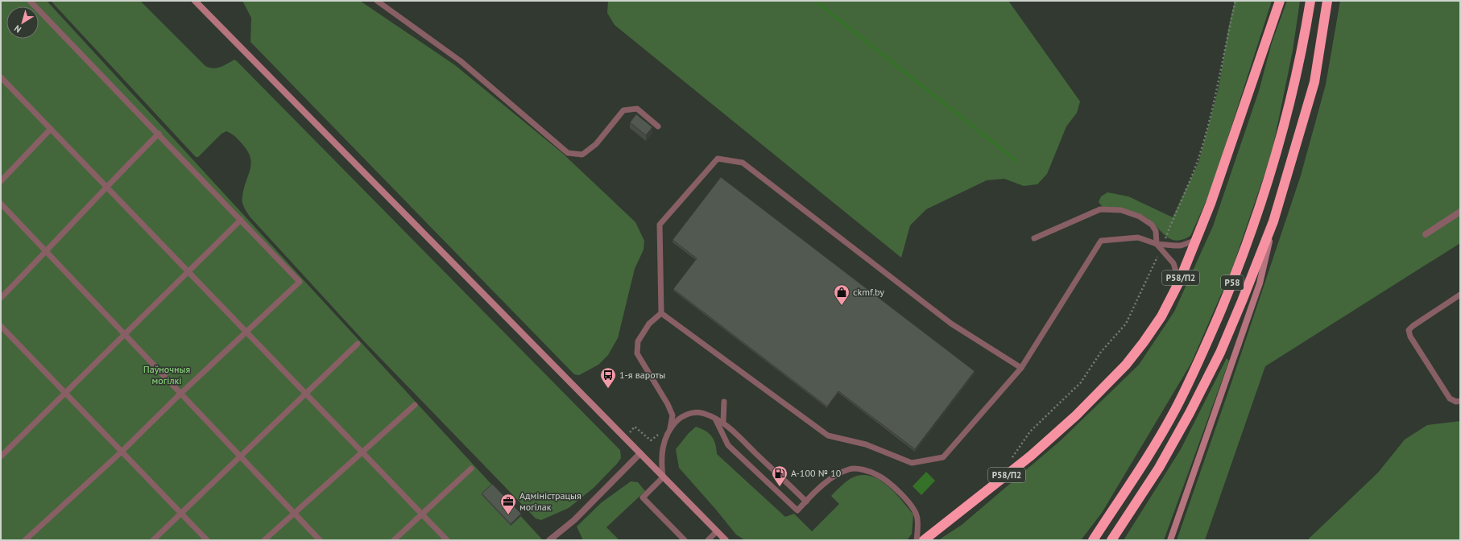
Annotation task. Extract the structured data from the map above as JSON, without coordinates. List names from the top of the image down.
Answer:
{
  "streets": {
    "highway": ["Р58/П2", "Р58"]
  },
  "parks": ["Паўночныя могілкі"],
  "places": {
    "shop": ["ckmf.by"],
    "bus stop": ["1-я вароты"],
    "fuel station": ["А-100 № 10"],
    "office": ["Адміністрацыя могілак"]
  },
  "north": "bottom left"
}
